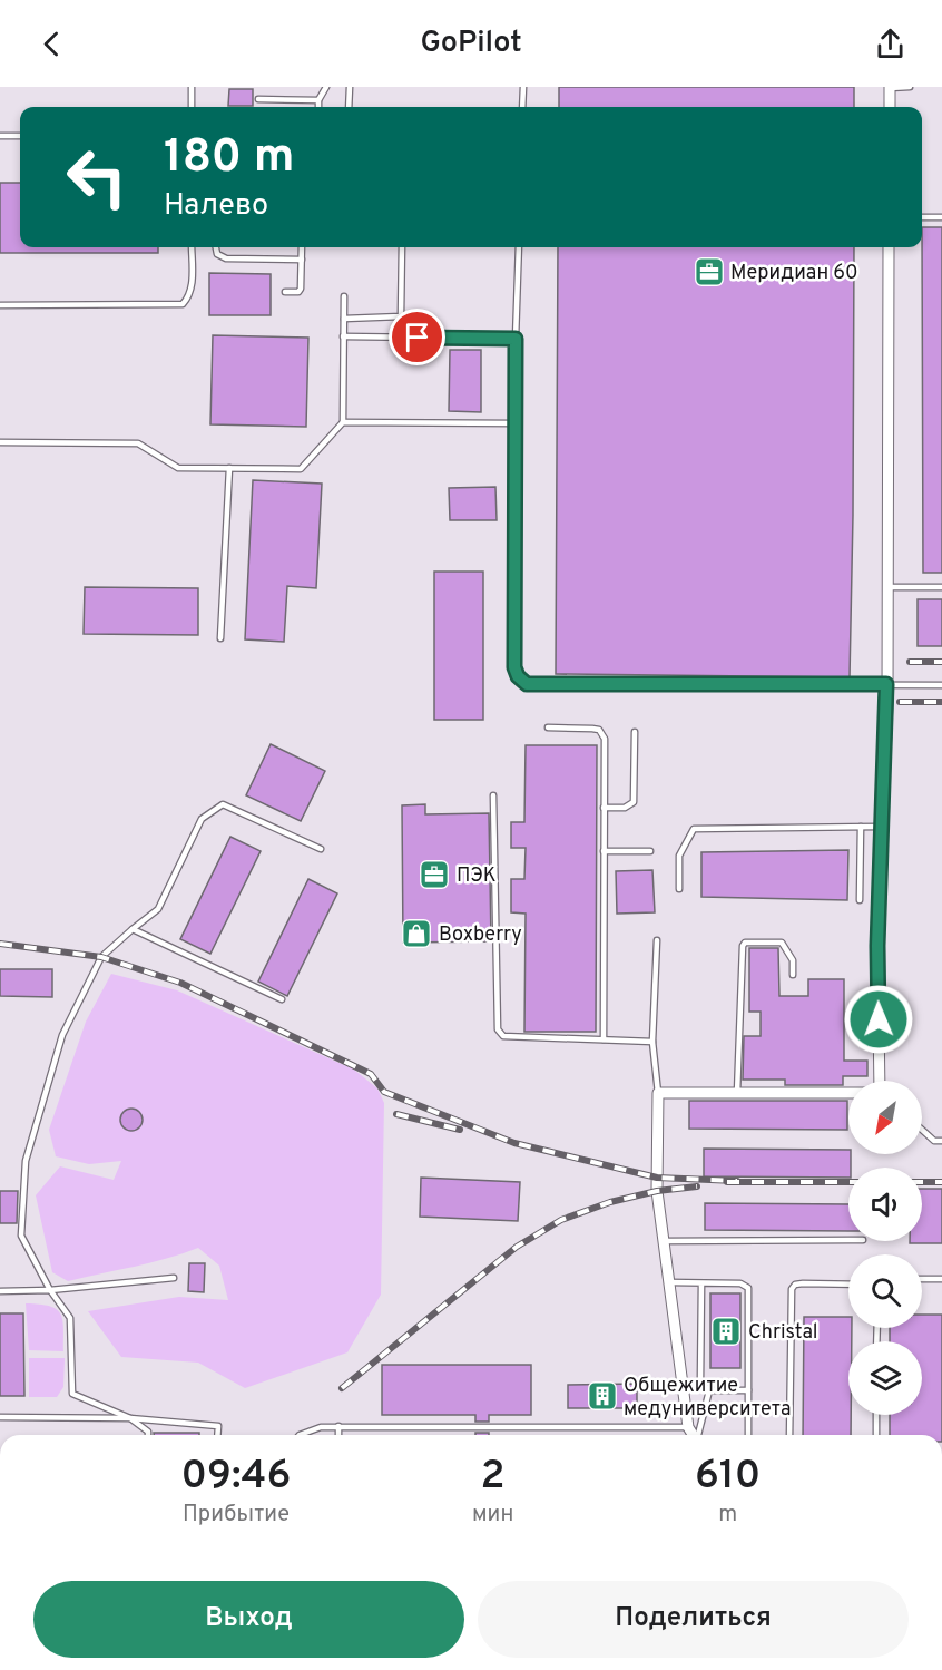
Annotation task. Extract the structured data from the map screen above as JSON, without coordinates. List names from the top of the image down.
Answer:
{
  "places": {
    "office": ["Меридиан 60", "ПЭК"],
    "shop": ["Boxberry"],
    "building": ["Christal", "Общежитие медуниверситета"]
  },
  "north": "bottom left",
  "page": {
    "header": "GoPilot",
    "turn": ["180 m", "Налево"],
    "eta": [
      "09:46",
      "Прибытие",
      "2",
      "мин",
      "610",
      "m"
    ],
    "buttons": ["Выход", "Поделиться"]
  }
}
